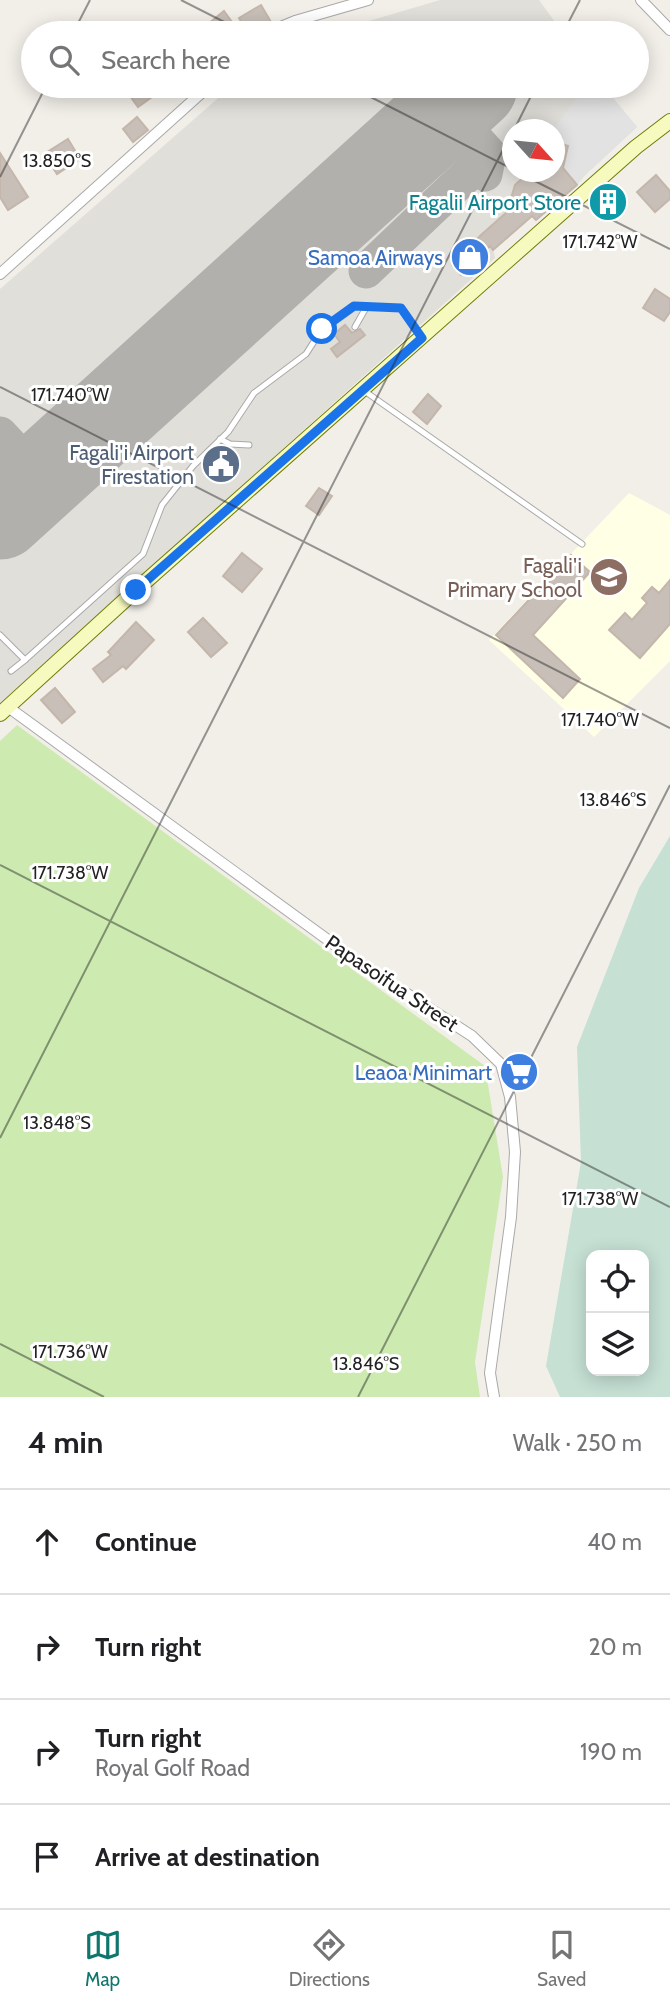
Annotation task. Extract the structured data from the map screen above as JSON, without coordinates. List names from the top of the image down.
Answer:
{
  "streets": {
    "street": ["Papasoifua Street"]
  },
  "places": {
    "building": ["Fagalii Airport Store"],
    "shop": ["Samoa Airways"],
    "public building": ["Fagali'i Airport Firestation"],
    "school or university": ["Fagali'i Primary School"],
    "supermarket": ["Leaoa Minimart"]
  },
  "north": "bottom right",
  "page": {
    "search": "Search here",
    "heading": ["4 min", "Walk · 250 m"],
    "list": [
      ["Continue", "40 m"],
      ["Turn right", "20 m"],
      ["Turn right", "Royal Golf Road", "190 m"],
      "Arrive at destination"
    ],
    "nav": ["Map", "Directions", "Saved"]
  },
  "coordinates": [
    "13.850°S",
    "171.742°W",
    "171.740°W",
    "13.846°S",
    "171.738°W",
    "13.848°S",
    "171.736°W"
  ]
}
